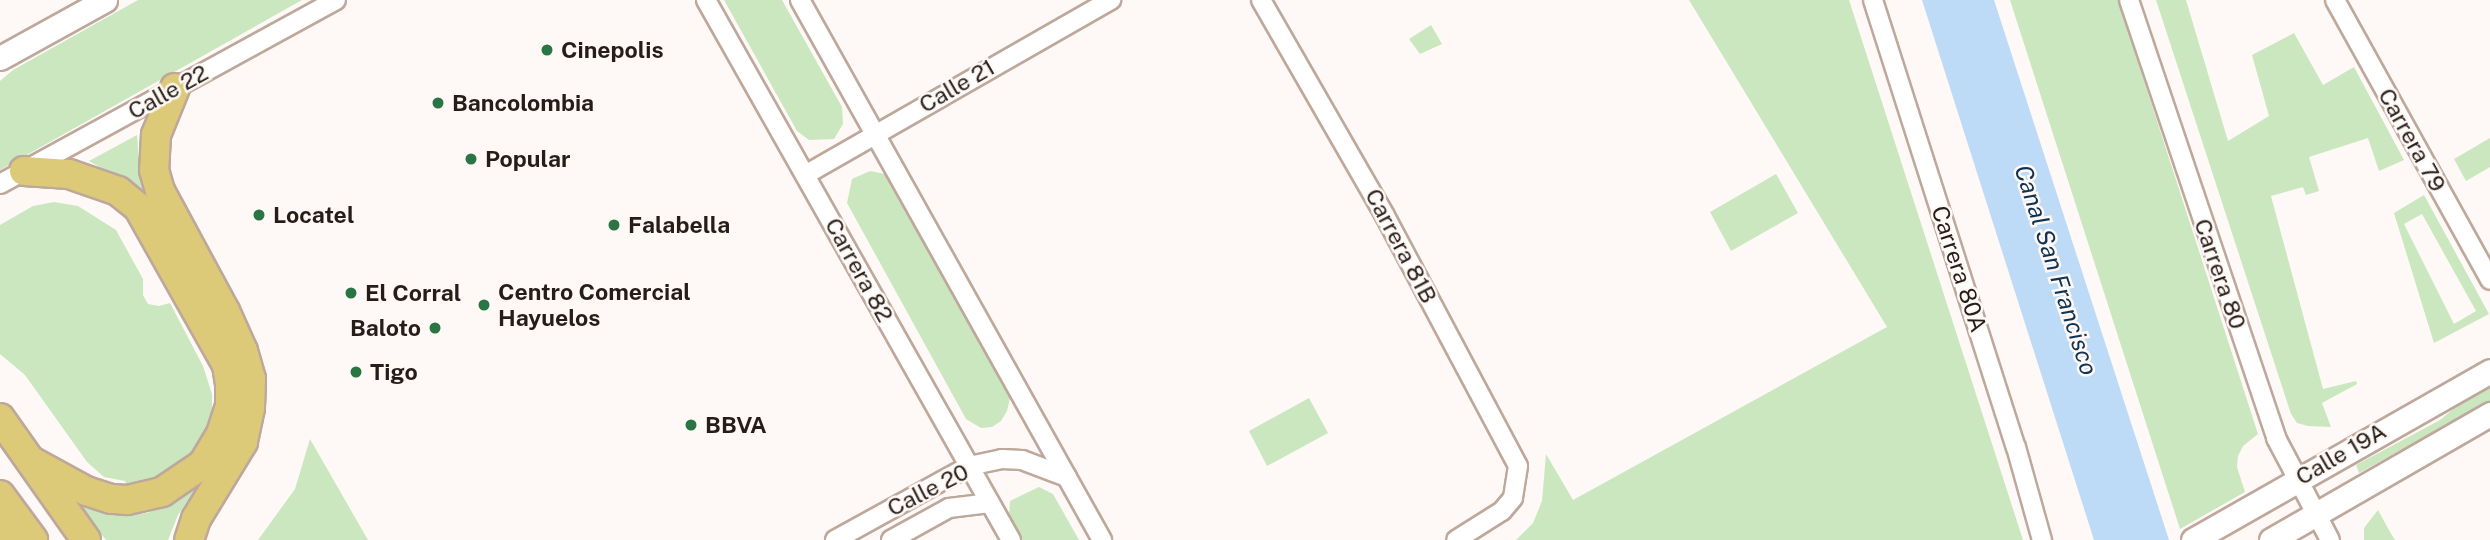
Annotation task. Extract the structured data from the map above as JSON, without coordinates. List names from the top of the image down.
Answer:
{
  "streets": {
    "street": [
      "Calle 21",
      "Calle 22",
      "Carrera 79",
      "Carrera 81B",
      "Carrera 80A",
      "Carrera 82",
      "Carrera 80",
      "Calle 19A",
      "Calle 20"
    ]
  },
  "crossings": [
    ["Calle 21", "Carrera 82"],
    ["Carrera 82", "Calle 20"],
    ["Carrera 80", "Calle 19A"]
  ],
  "water": ["Canal San Francisco"],
  "places": [
    "Cinepolis",
    "Bancolombia",
    "Popular",
    "Locatel",
    "Falabella",
    "El Corral",
    "Centro Comercial Hayuelos",
    "Baloto",
    "Tigo",
    "BBVA"
  ]
}
